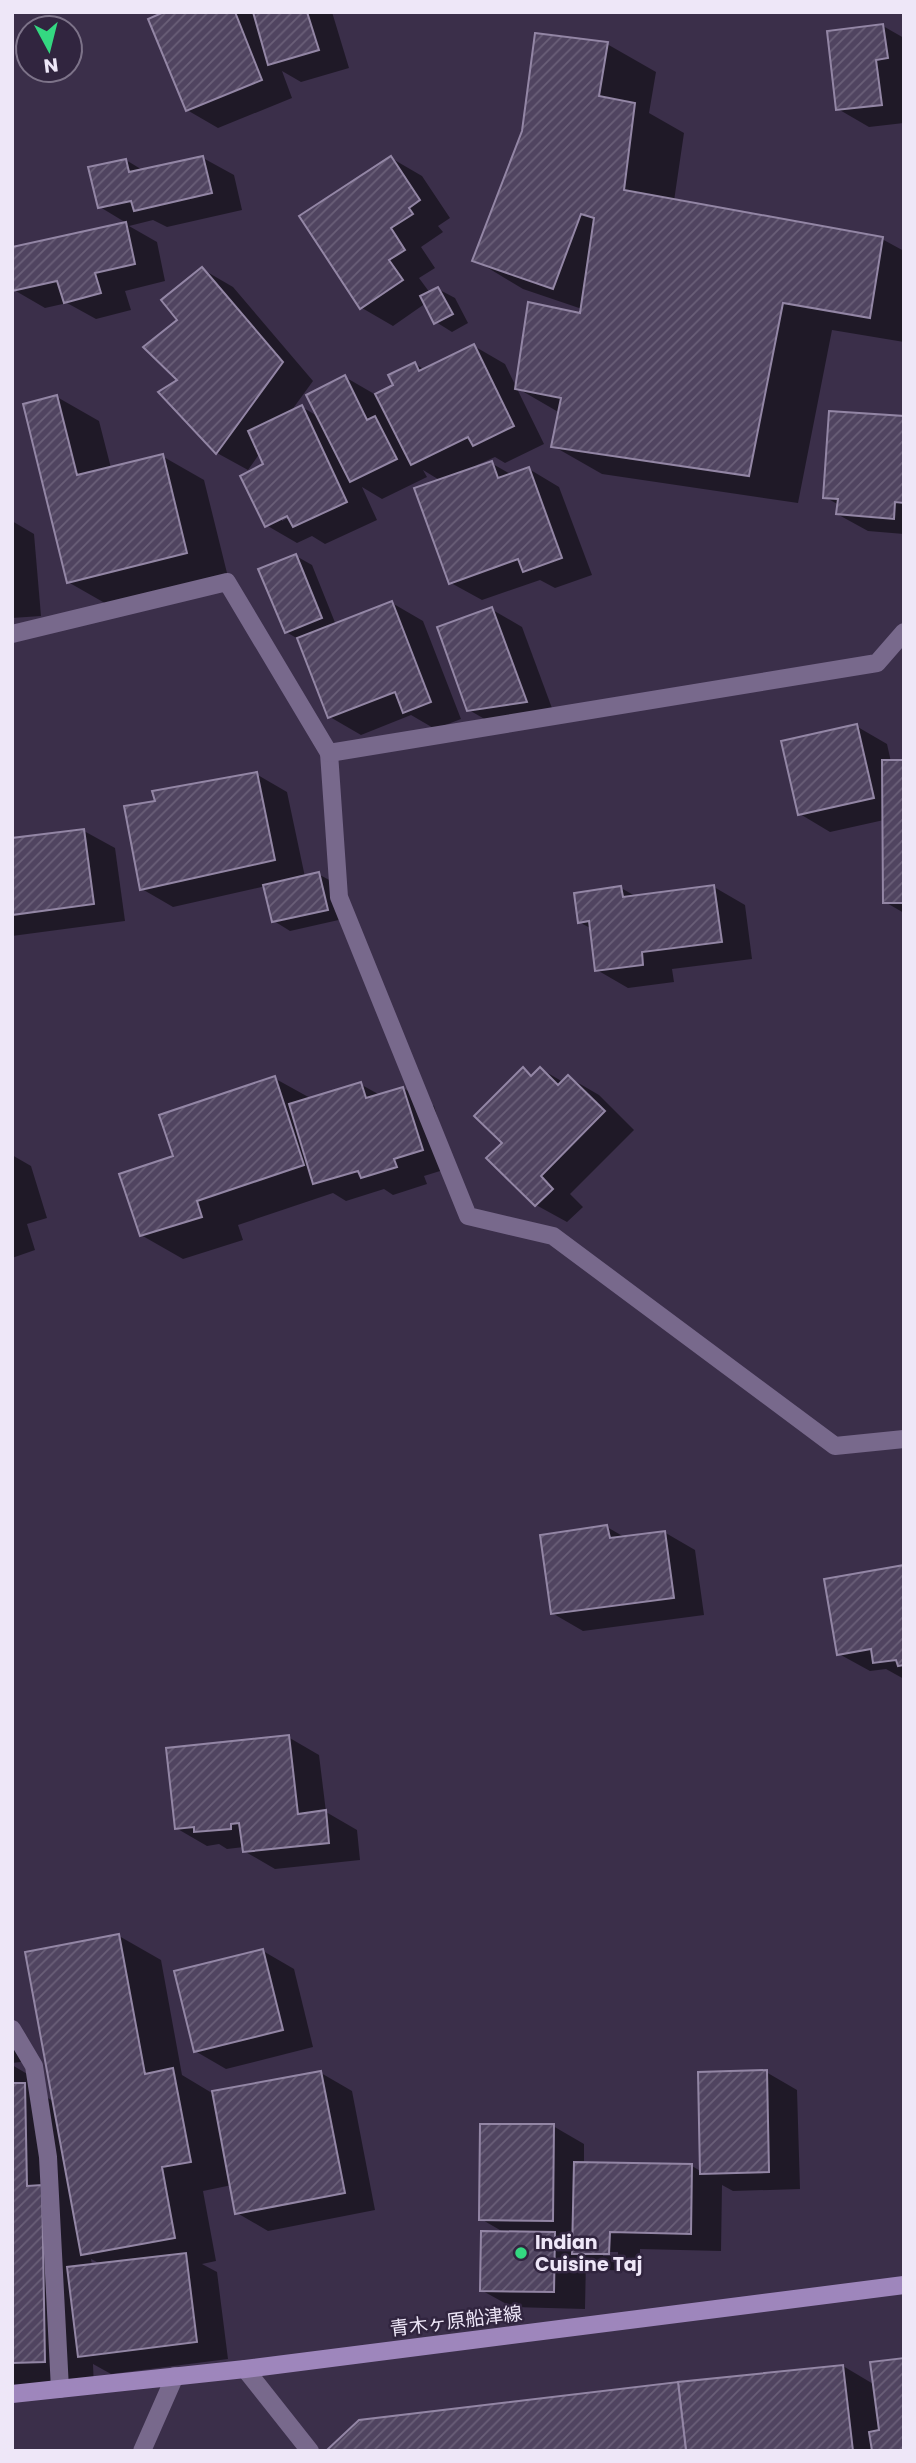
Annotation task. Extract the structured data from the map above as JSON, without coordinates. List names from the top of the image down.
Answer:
{
  "streets": {
    "main road": ["青木ヶ原船津線"]
  },
  "places": ["Indian Cuisine Taj"],
  "north": "bottom"
}
